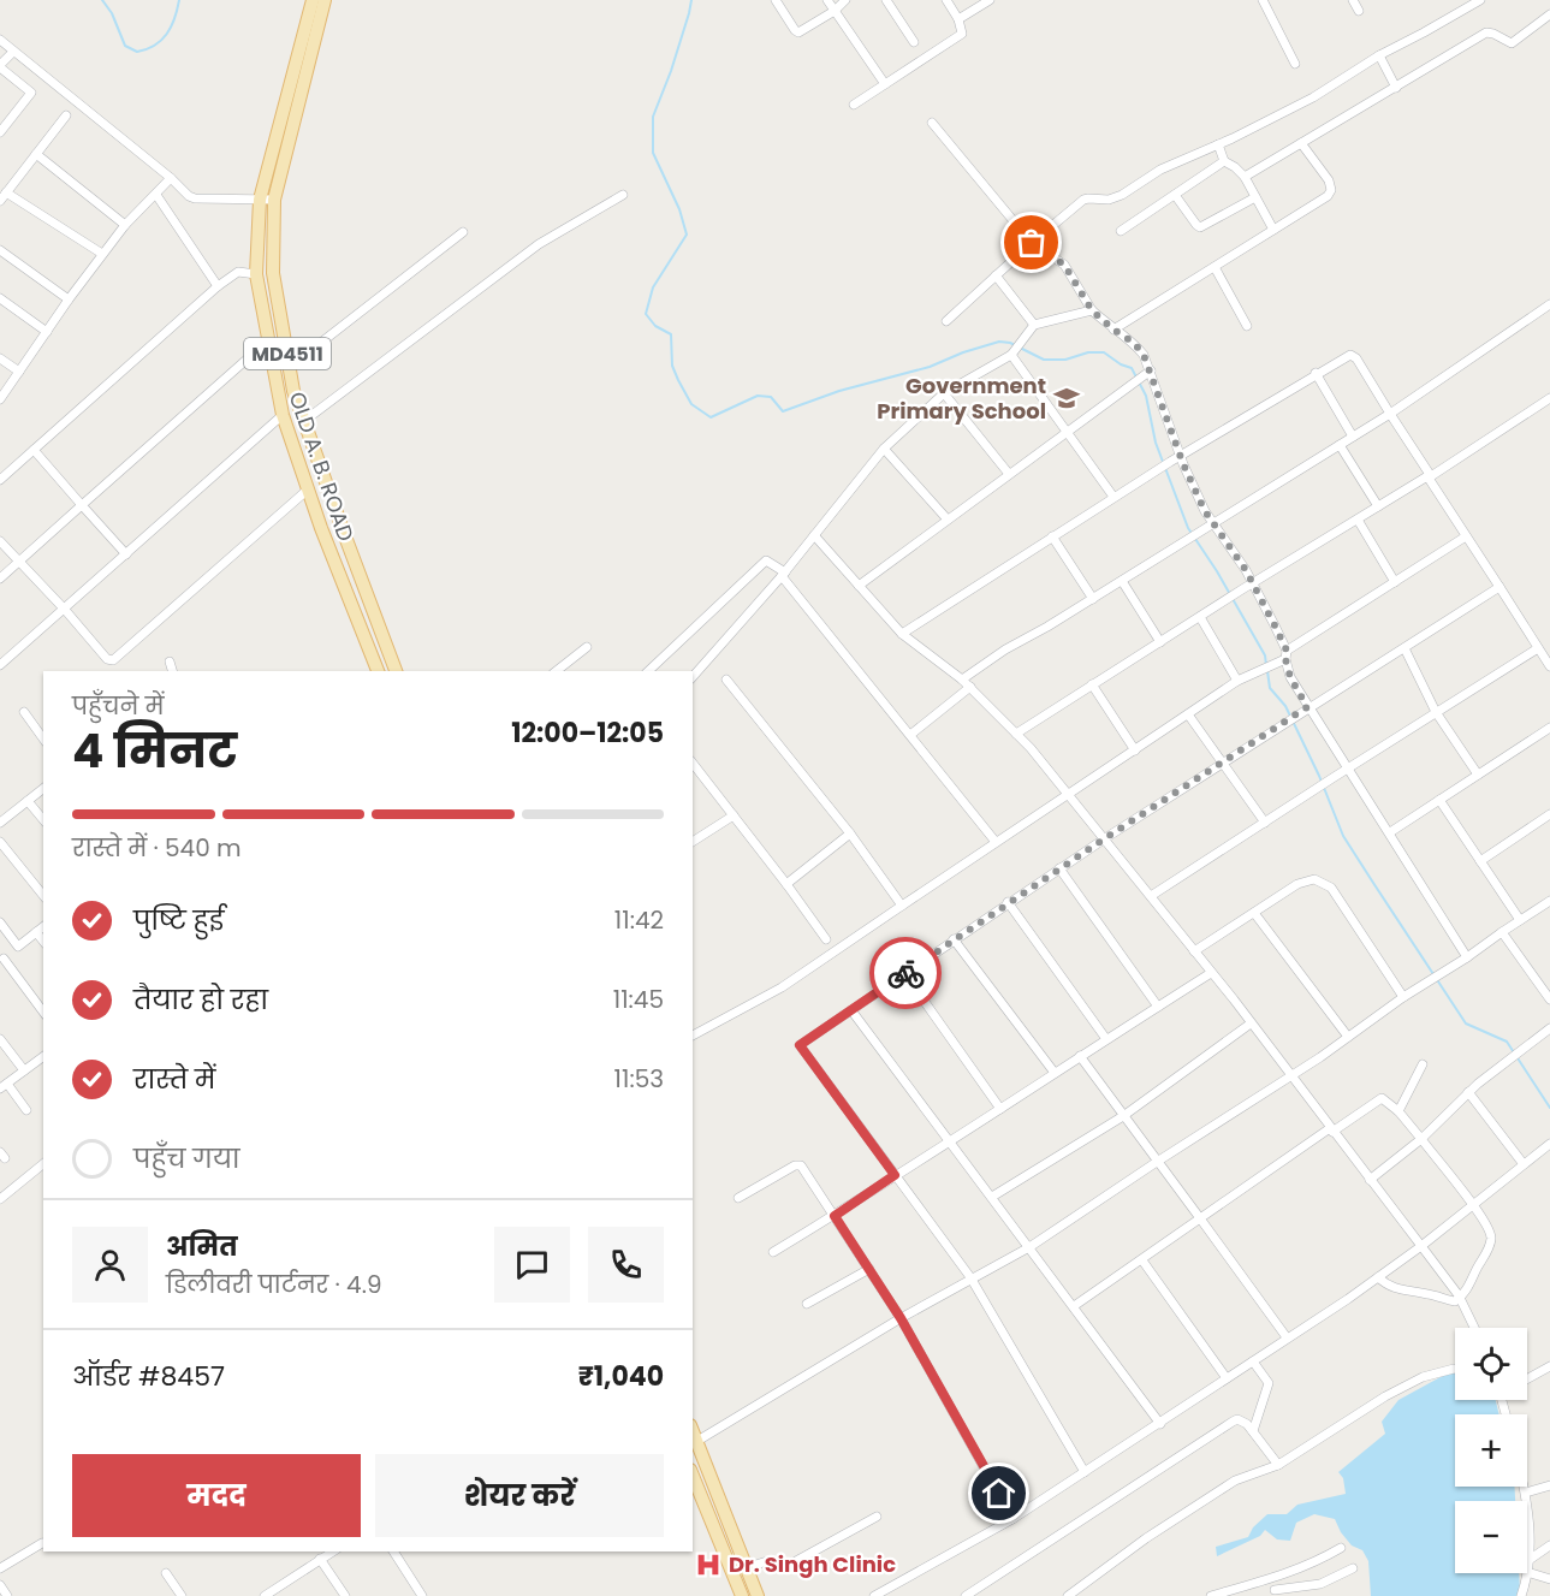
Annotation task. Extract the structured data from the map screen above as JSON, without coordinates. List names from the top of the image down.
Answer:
{
  "streets": {
    "main road": ["MD4511", "OLD A. B. ROAD"]
  },
  "places": {
    "school or university": ["Government Primary School"],
    "hospital": ["Dr. Singh Clinic"]
  },
  "page": {
    "heading": ["4 मिनट", "पहुँचने में", "12:00–12:05"],
    "panel": [
      "अमित",
      "डिलीवरी पार्टनर · 4.9",
      "ऑर्डर #8457",
      "₹1,040"
    ],
    "bar": "रास्ते में · 540 m",
    "list": [
      ["पुष्टि हुई", "11:42"],
      ["तैयार हो रहा", "11:45"],
      ["रास्ते में", "11:53"],
      "पहुँच गया"
    ],
    "map_buttons": ["+", "−"],
    "buttons": ["मदद", "शेयर करें"]
  }
}
